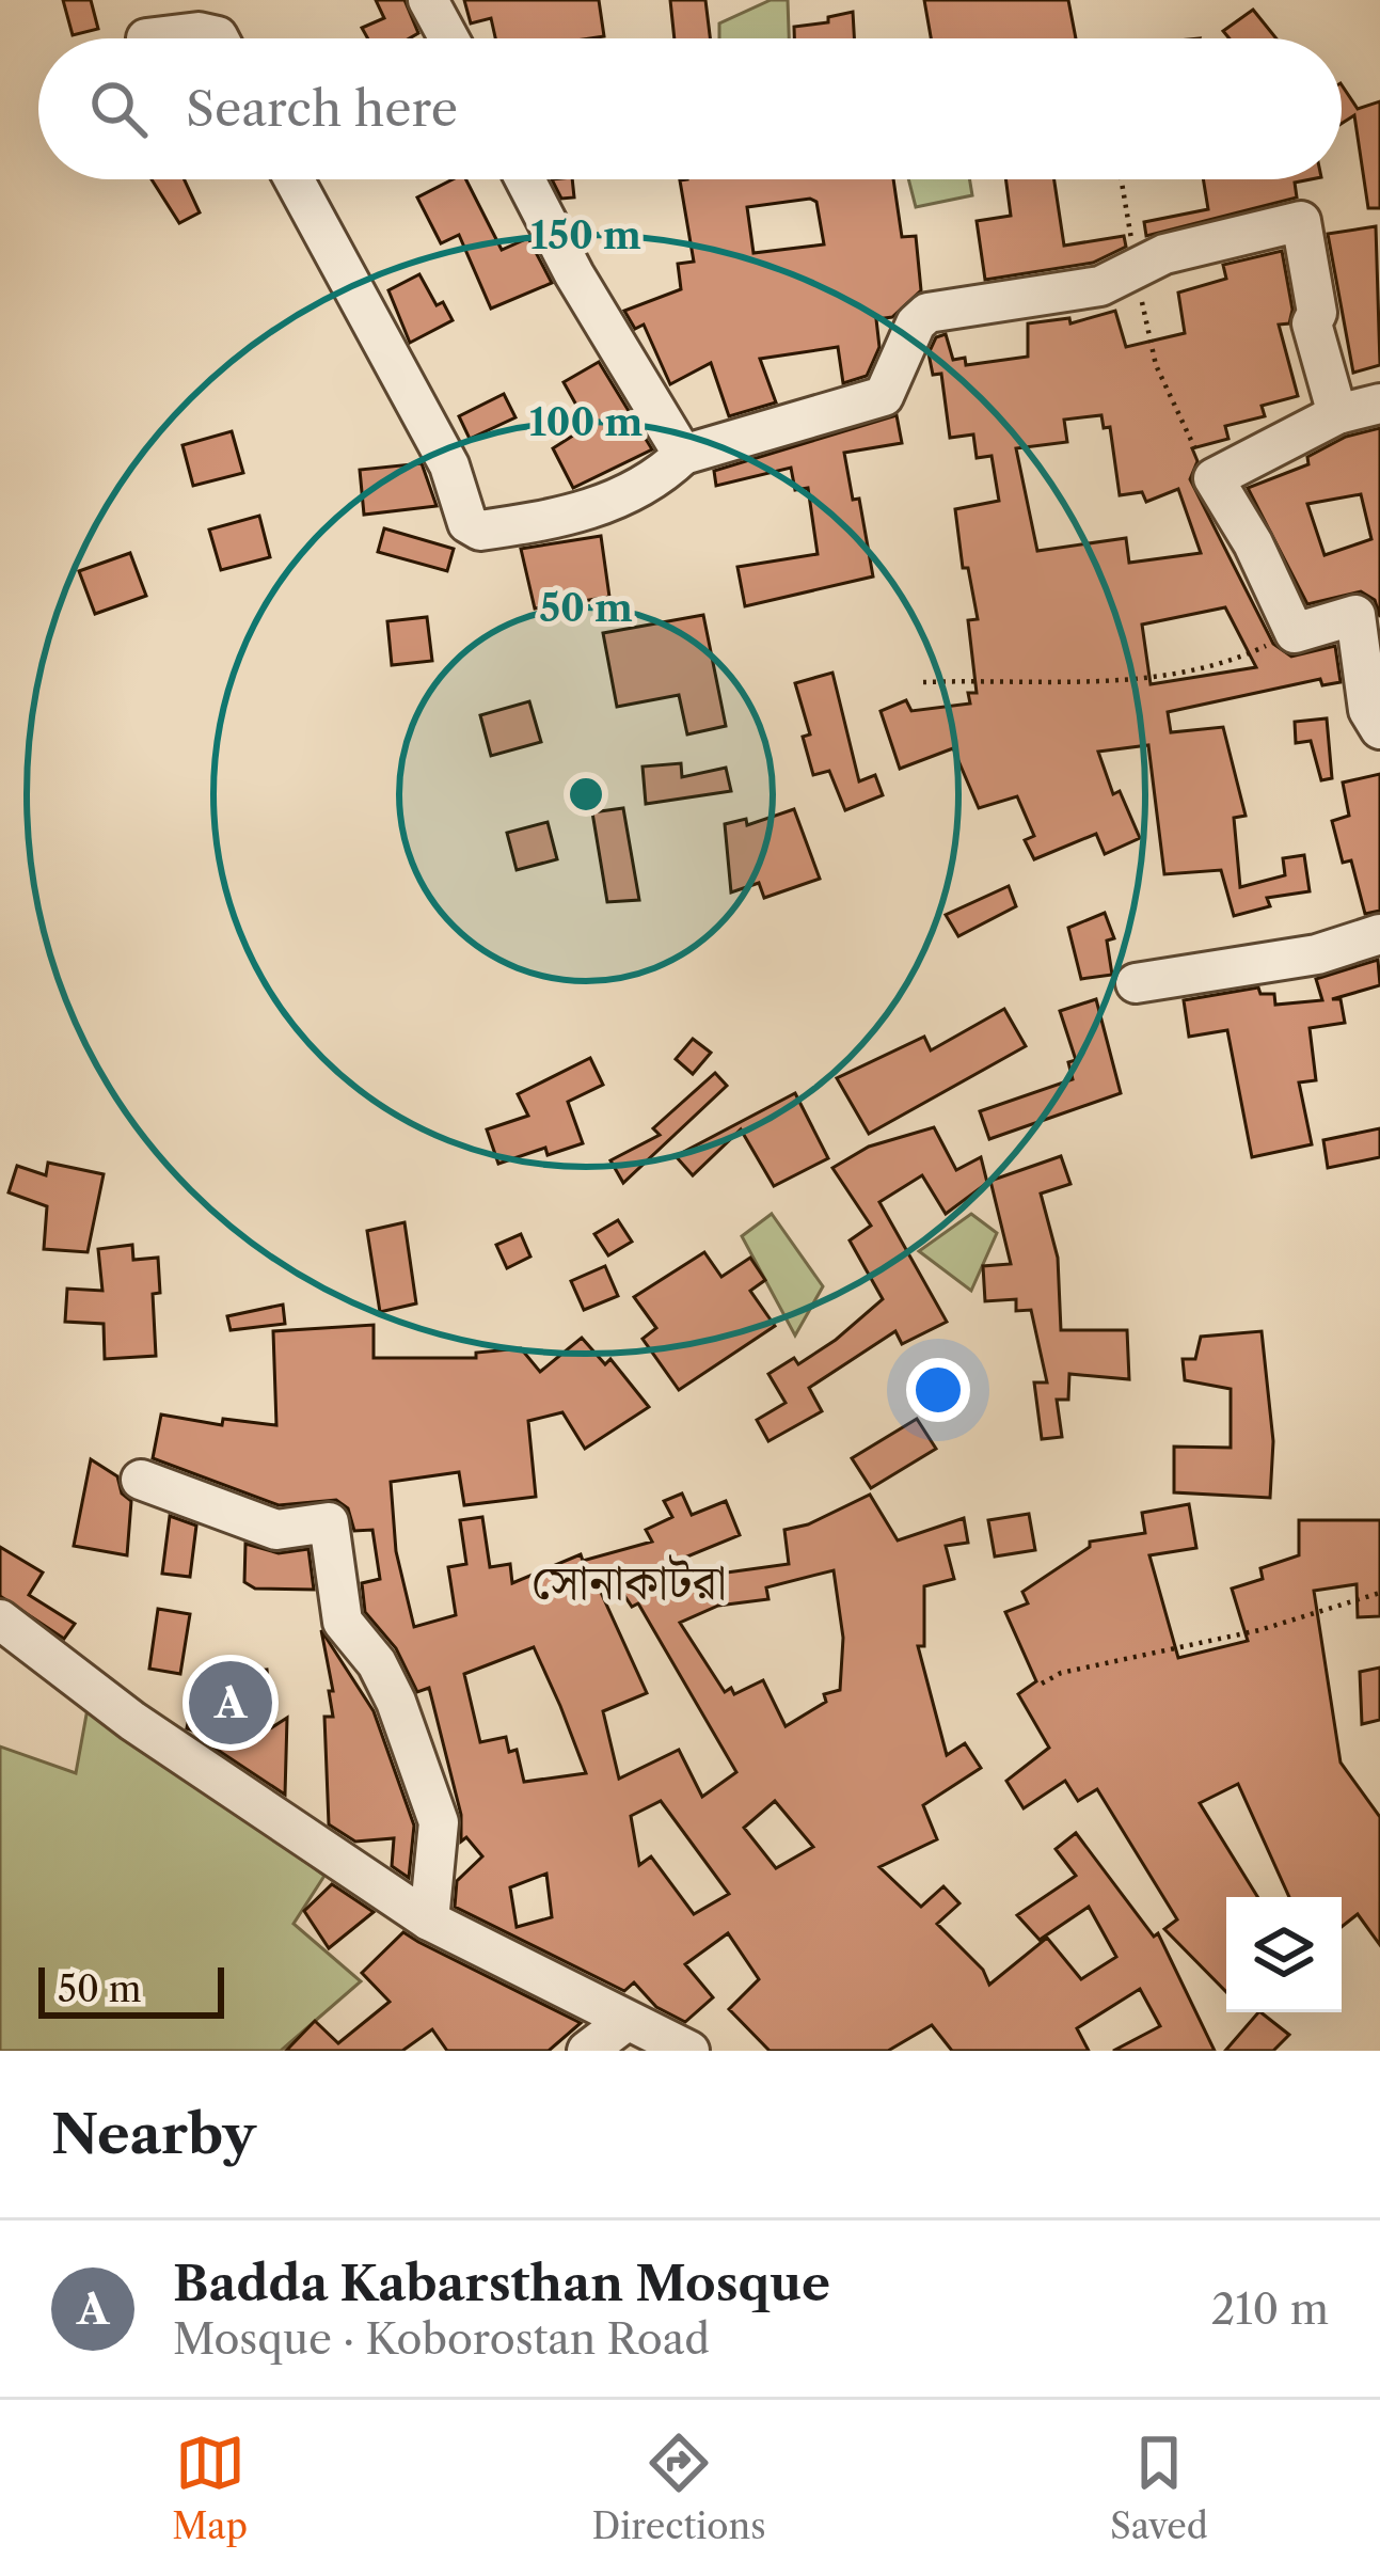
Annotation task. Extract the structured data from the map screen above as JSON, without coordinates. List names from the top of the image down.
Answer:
{
  "districts": ["সোনাকাটরা"],
  "scale_bar": "50 m",
  "page": {
    "search": "Search here",
    "pins": "A",
    "scale": "50 m",
    "heading": "Nearby",
    "list": [
      {
        "mark": "A",
        "name": "Badda Kabarsthan Mosque",
        "note": "Mosque · Koborostan Road",
        "value": "210 m"
      }
    ],
    "nav": ["Map", "Directions", "Saved"]
  },
  "rings": ["150 m", "100 m", "50 m"]
}
